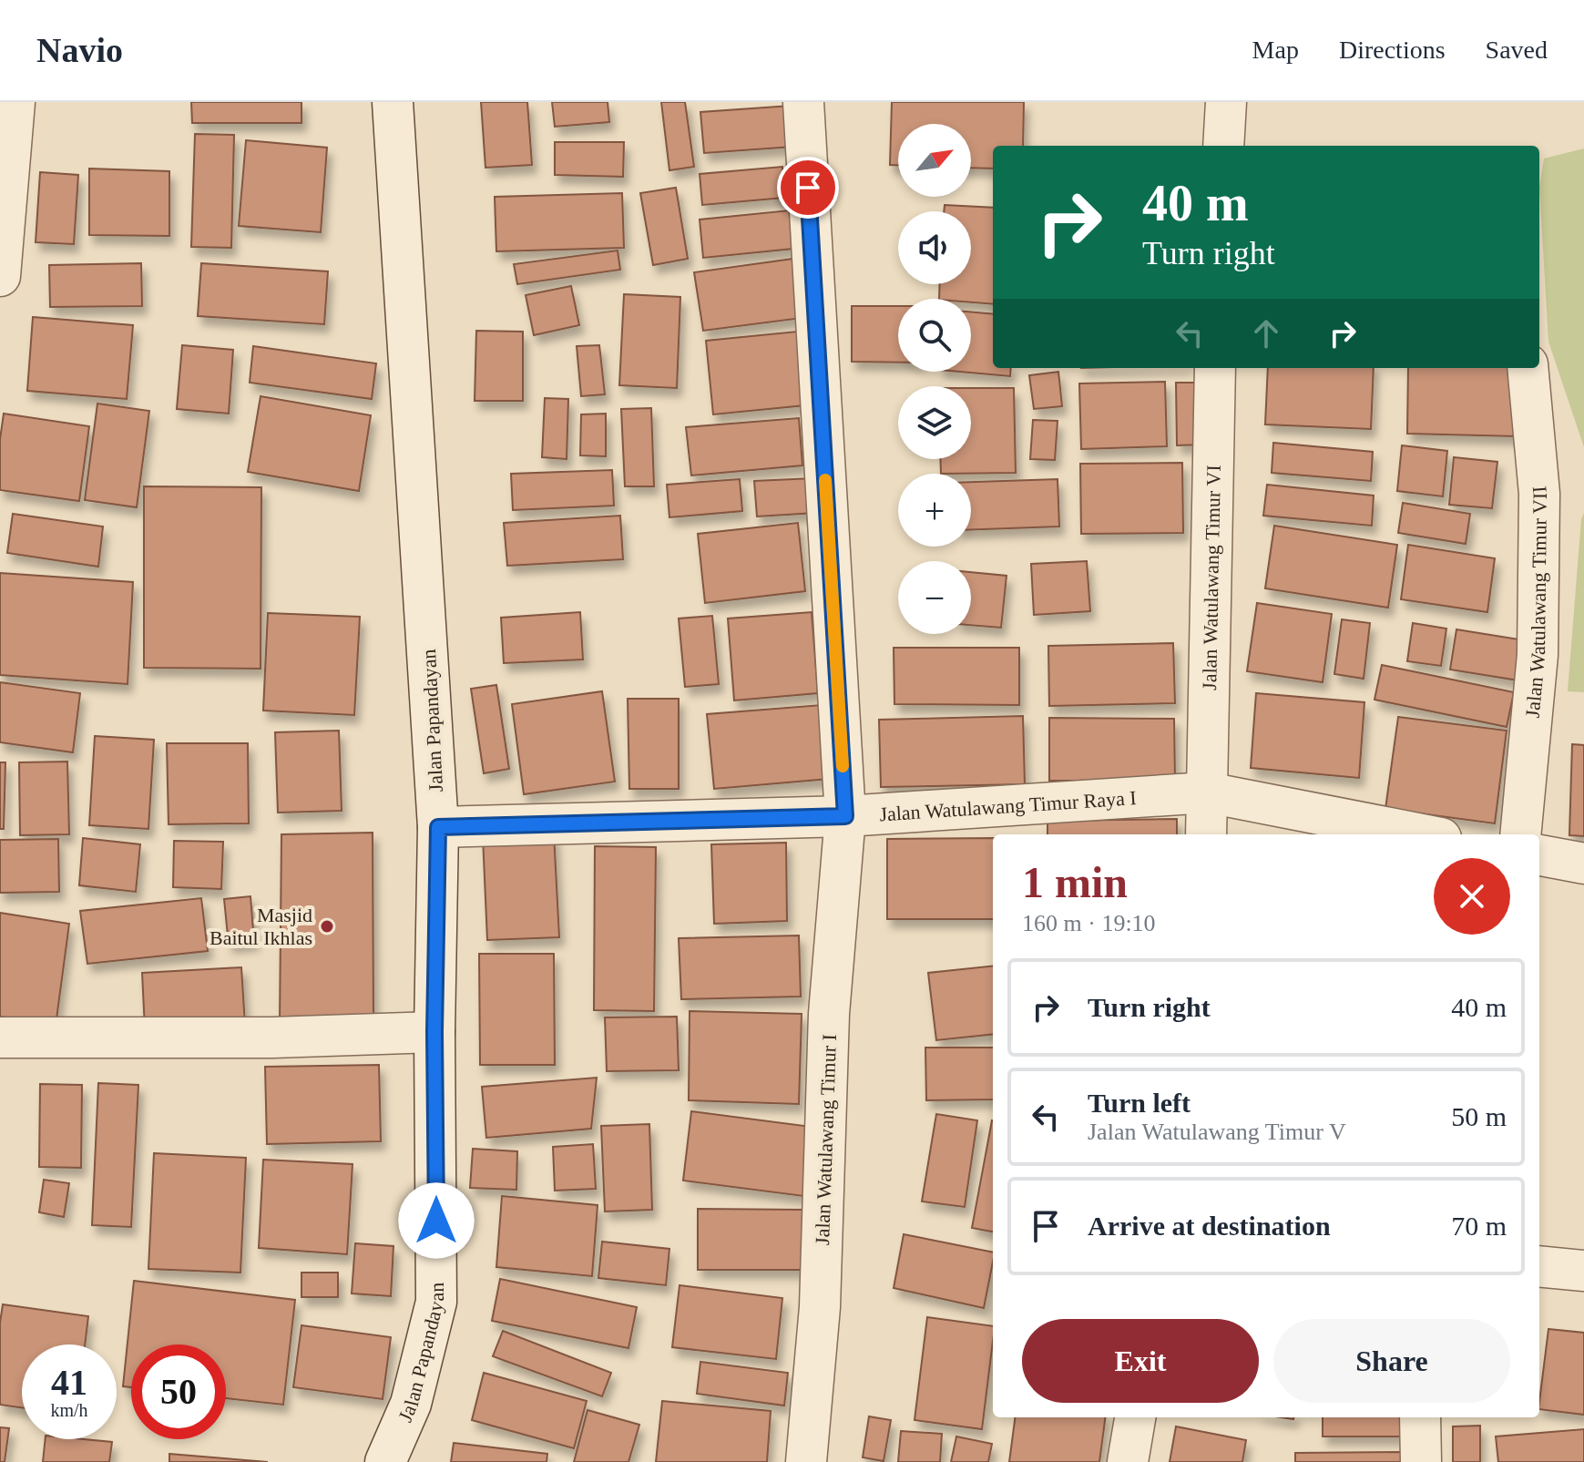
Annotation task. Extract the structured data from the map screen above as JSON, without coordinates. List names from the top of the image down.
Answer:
{
  "streets": {
    "street": [
      "Jalan Watulawang Timur VI",
      "Jalan Watulawang Timur VII",
      "Jalan Papandayan",
      "Jalan Watulawang Timur Raya I",
      "Jalan Watulawang Timur I"
    ]
  },
  "crossings": [
    ["Jalan Watulawang Timur VI", "Jalan Watulawang Timur Raya I"],
    ["Jalan Papandayan", "Jalan Watulawang Timur Raya I"],
    ["Jalan Watulawang Timur Raya I", "Jalan Watulawang Timur I"]
  ],
  "places": ["Masjid Baitul Ikhlas"],
  "north": "top right",
  "page": {
    "header": "Navio",
    "nav": ["Map", "Directions", "Saved"],
    "map_buttons": ["+", "−"],
    "turn": ["40 m", "Turn right"],
    "heading": ["1 min", "160 m · 19:10"],
    "list": [
      {
        "name": "Turn right",
        "value": "40 m"
      },
      {
        "name": "Turn left",
        "note": "Jalan Watulawang Timur V",
        "value": "50 m"
      },
      {
        "name": "Arrive at destination",
        "value": "70 m"
      }
    ],
    "buttons": ["Exit", "Share"],
    "speed": "41 km/h",
    "limit": "50"
  }
}
